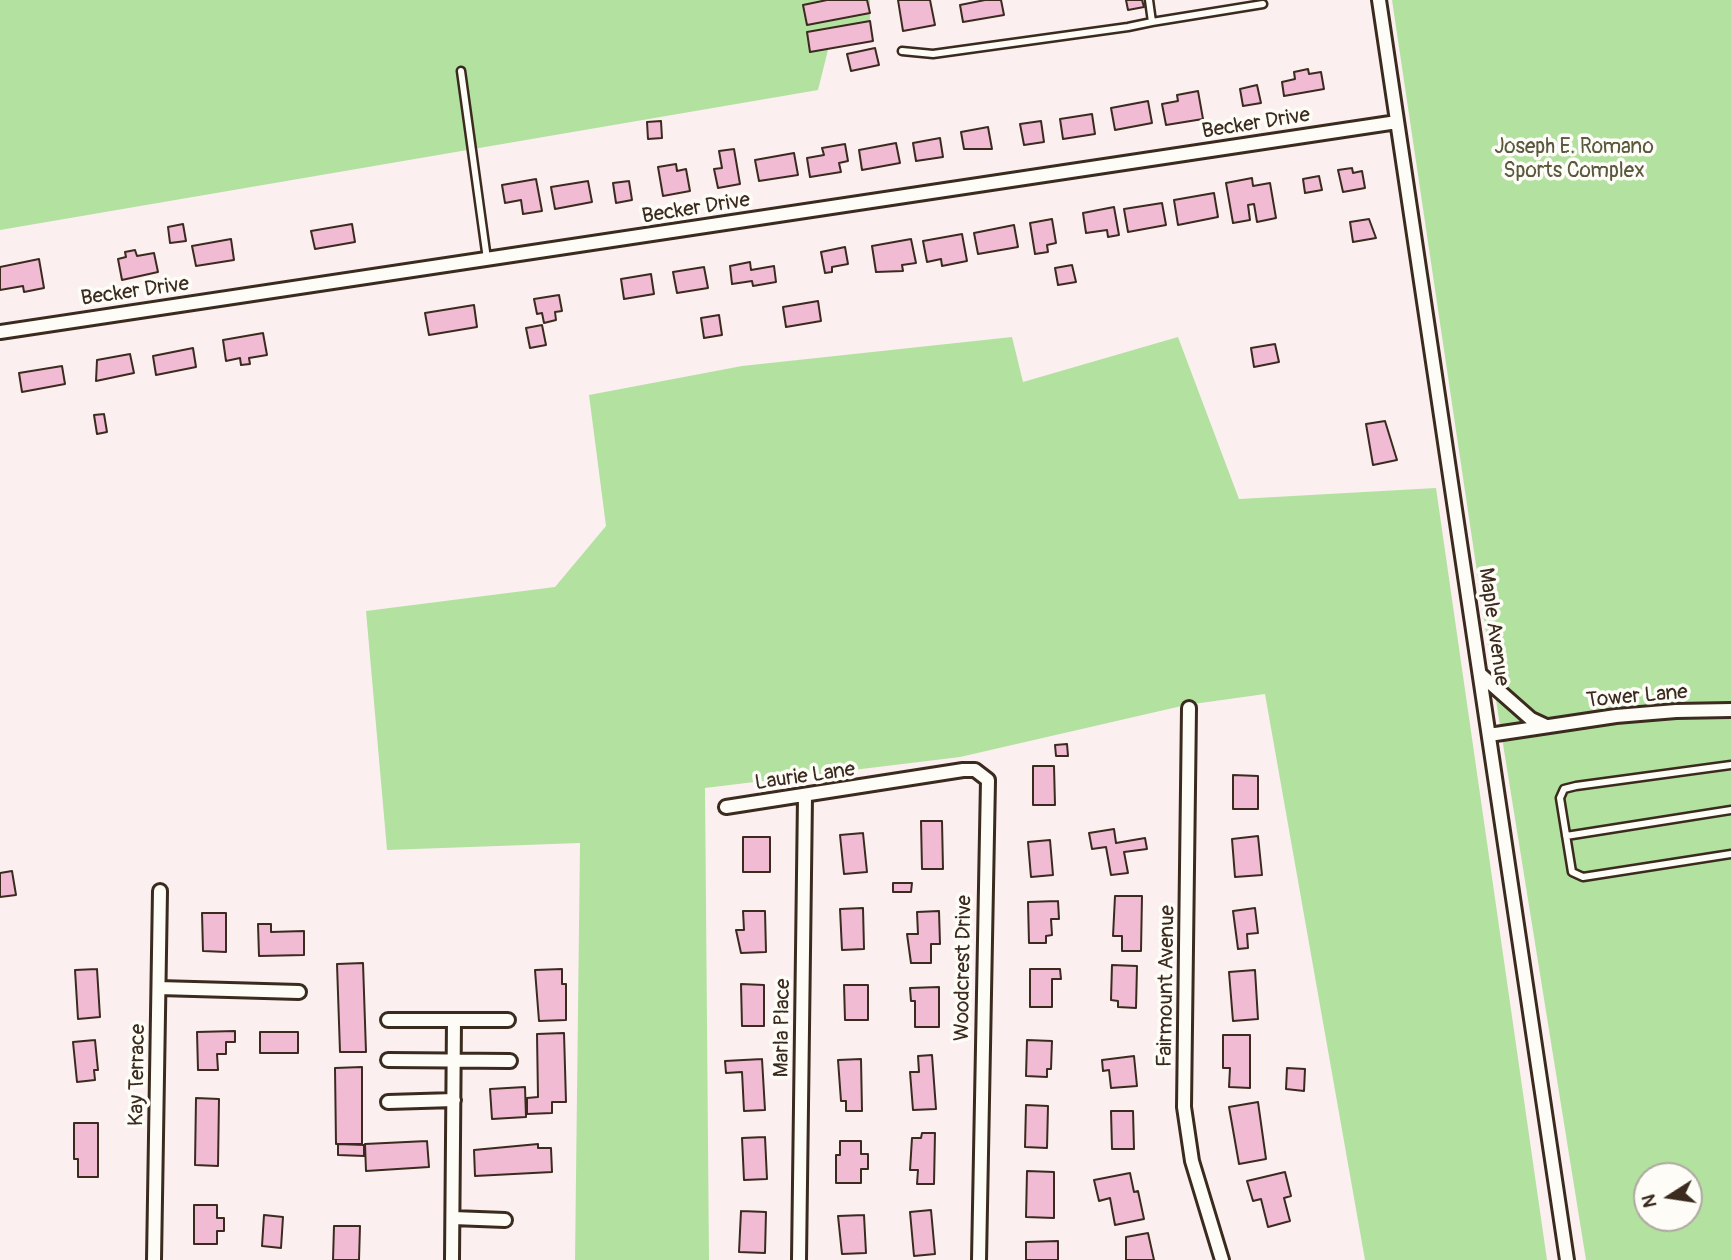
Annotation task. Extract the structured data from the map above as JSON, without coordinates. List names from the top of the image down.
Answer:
{
  "streets": {
    "street": [
      "Becker Drive",
      "Maple Avenue",
      "Tower Lane",
      "Laurie Lane",
      "Woodcrest Drive",
      "Fairmount Avenue",
      "Marla Place",
      "Kay Terrace"
    ]
  },
  "crossings": [
    ["Becker Drive", "Maple Avenue"],
    ["Maple Avenue", "Tower Lane"],
    ["Laurie Lane", "Woodcrest Drive"],
    ["Laurie Lane", "Marla Place"]
  ],
  "parks": ["Joseph E. Romano Sports Complex"],
  "north": "left"
}
